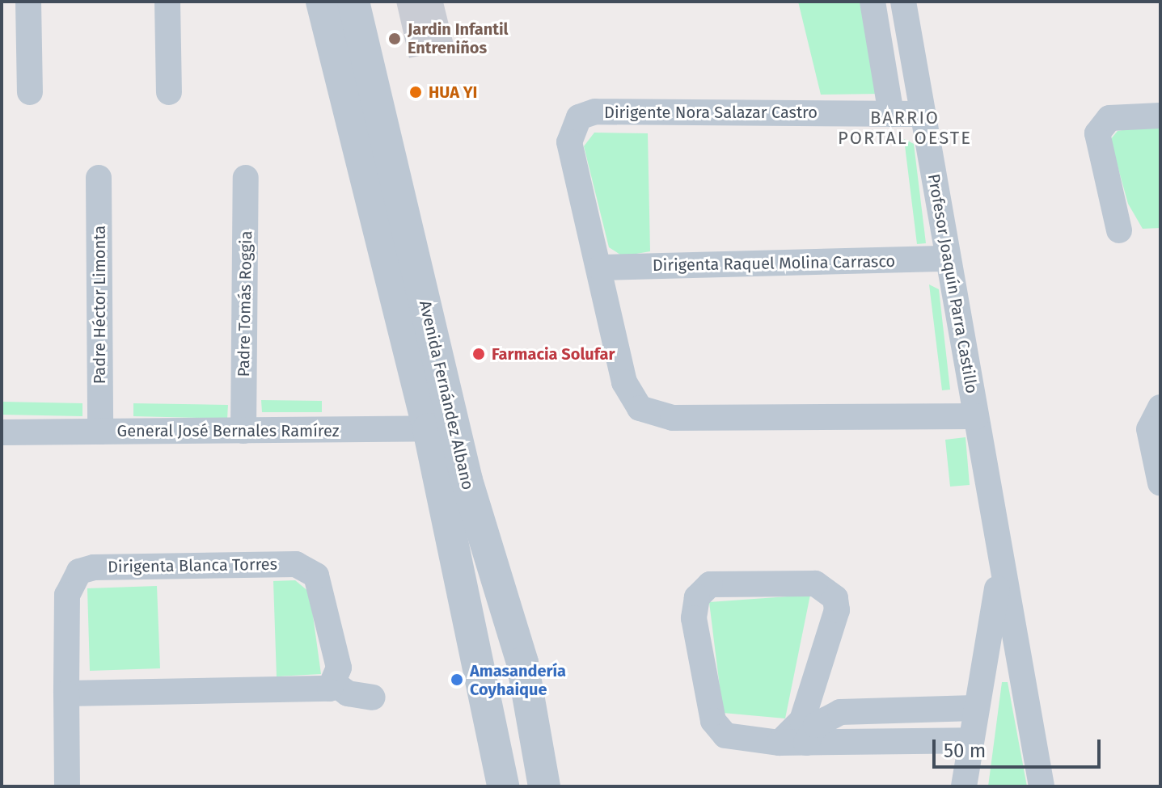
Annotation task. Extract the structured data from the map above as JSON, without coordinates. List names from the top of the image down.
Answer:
{
  "streets": {
    "street": [
      "Dirigente Nora Salazar Castro",
      "Dirigenta Raquel Molina Carrasco",
      "Profesor Joaquín Parra Castillo",
      "Padre Tomás Roggia",
      "Padre Héctor Limonta",
      "Avenida Fernández Albano",
      "General José Bernales Ramírez",
      "Dirigenta Blanca Torres"
    ]
  },
  "crossings": [
    ["Dirigente Nora Salazar Castro", "Dirigenta Raquel Molina Carrasco"],
    ["Dirigente Nora Salazar Castro", "Profesor Joaquín Parra Castillo"],
    ["Dirigenta Raquel Molina Carrasco", "Profesor Joaquín Parra Castillo"],
    ["Padre Tomás Roggia", "General José Bernales Ramírez"],
    ["Padre Héctor Limonta", "General José Bernales Ramírez"],
    ["Avenida Fernández Albano", "General José Bernales Ramírez"]
  ],
  "districts": ["BARRIO PORTAL OESTE"],
  "places": [
    "Jardin Infantil Entreniños",
    "HUA YI",
    "Farmacia Solufar",
    "Amasandería Coyhaique"
  ],
  "scale_bar": "50 m"
}
